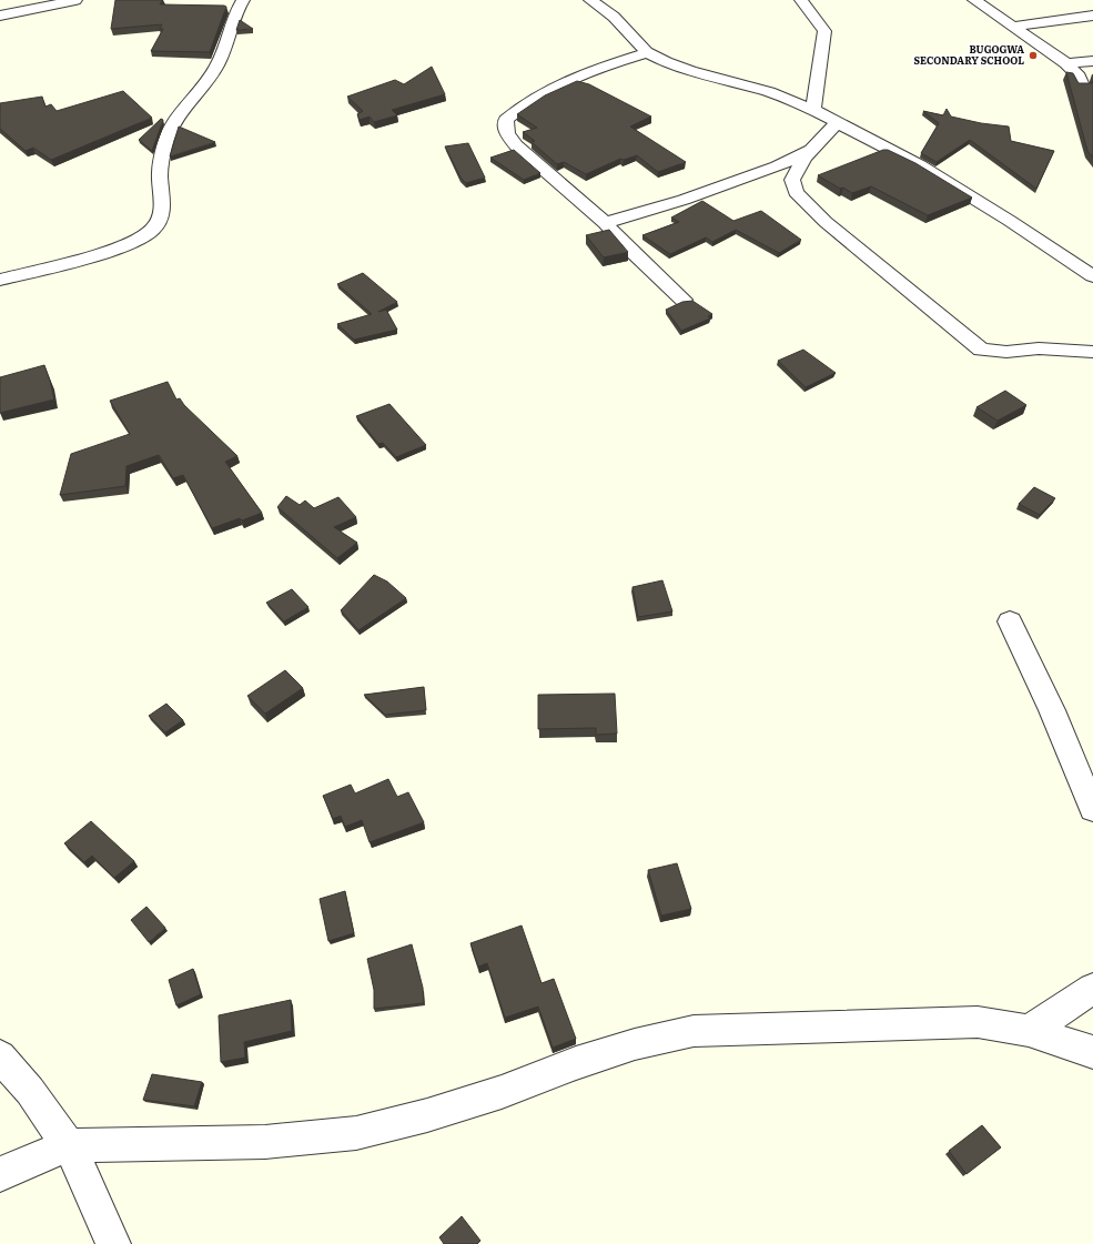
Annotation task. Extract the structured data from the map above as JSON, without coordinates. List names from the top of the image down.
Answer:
{
  "places": ["BUGOGWA SECONDARY SCHOOL"]
}
